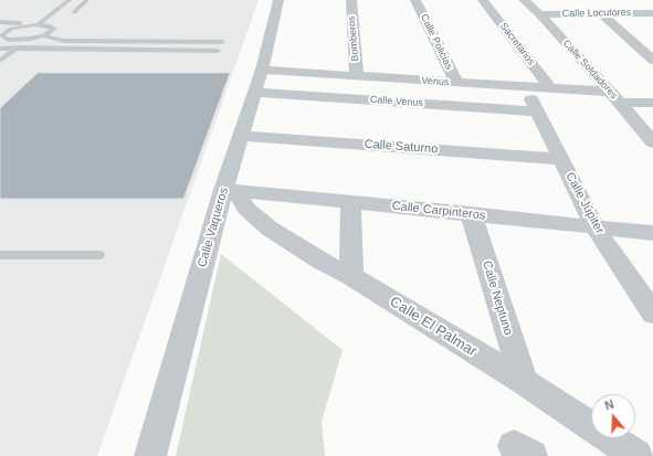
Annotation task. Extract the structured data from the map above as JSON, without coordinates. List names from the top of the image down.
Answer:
{
  "streets": {
    "street": [
      "Calle Locutores",
      "Bomberos",
      "Calle Policías",
      "Sacretarios",
      "Calle Soldadores",
      "Venus",
      "Calle Venus",
      "Calle Saturno",
      "Calle Júpiter",
      "Calle Carpinteros",
      "Calle Vaqueros",
      "Calle Neptuno",
      "Calle El Palmar"
    ]
  },
  "crossings": [
    ["Calle Locutores", "Calle Soldadores"],
    ["Bomberos", "Venus"],
    ["Calle Policías", "Venus"],
    ["Sacretarios", "Venus"],
    ["Calle Soldadores", "Venus"],
    ["Venus", "Calle Júpiter"],
    ["Venus", "Calle Vaqueros"],
    ["Calle Venus", "Calle Júpiter"],
    ["Calle Venus", "Calle Vaqueros"],
    ["Calle Saturno", "Calle Júpiter"],
    ["Calle Saturno", "Calle Vaqueros"],
    ["Calle Júpiter", "Calle Carpinteros"],
    ["Calle Carpinteros", "Calle Vaqueros"],
    ["Calle Carpinteros", "Calle Neptuno"],
    ["Calle Carpinteros", "Calle El Palmar"],
    ["Calle Vaqueros", "Calle El Palmar"],
    ["Calle Neptuno", "Calle El Palmar"]
  ],
  "north": "top"
}
